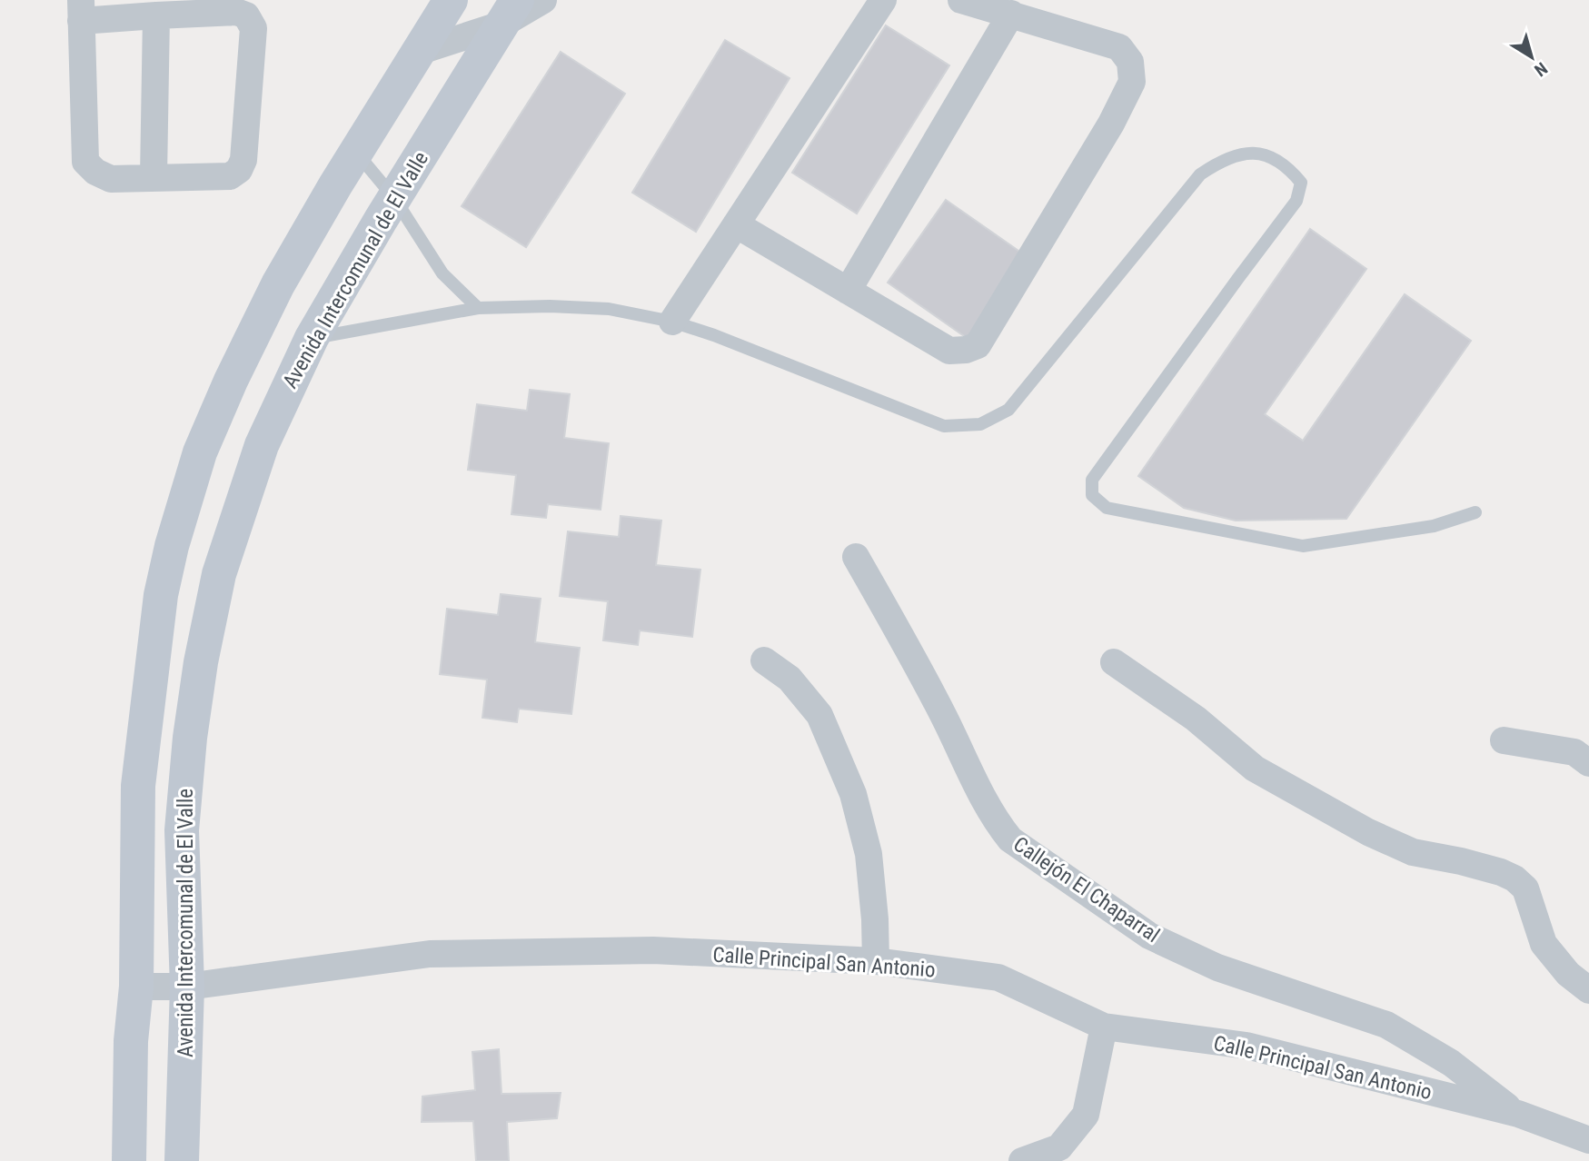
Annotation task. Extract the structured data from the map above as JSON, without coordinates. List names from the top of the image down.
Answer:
{
  "streets": {
    "main road": ["Avenida Intercomunal de El Valle"],
    "street": ["Callejón El Chaparral", "Calle Principal San Antonio"]
  },
  "crossings": [
    ["Avenida Intercomunal de El Valle", "Calle Principal San Antonio"],
    ["Callejón El Chaparral", "Calle Principal San Antonio"]
  ],
  "north": "bottom right"
}
